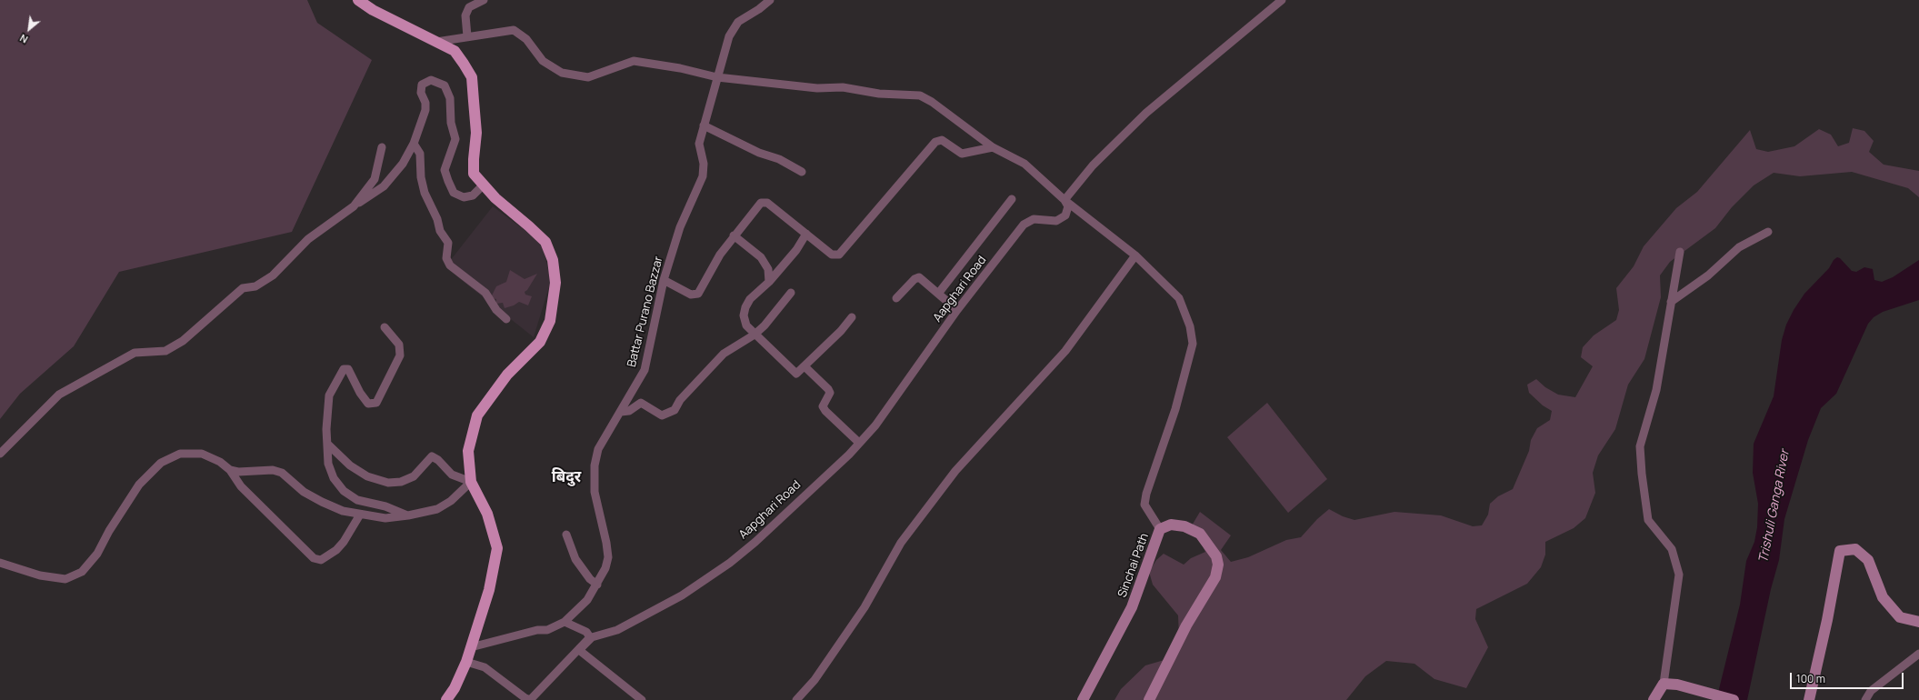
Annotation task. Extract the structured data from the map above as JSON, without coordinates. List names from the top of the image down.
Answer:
{
  "streets": {
    "street": ["Aapghari Road", "Battar Purano Bazzar", "Sinchai Path"]
  },
  "districts": ["बिदुर"],
  "water": ["Trishuli Ganga River"],
  "scale_bar": "100 m",
  "north": "bottom left"
}
